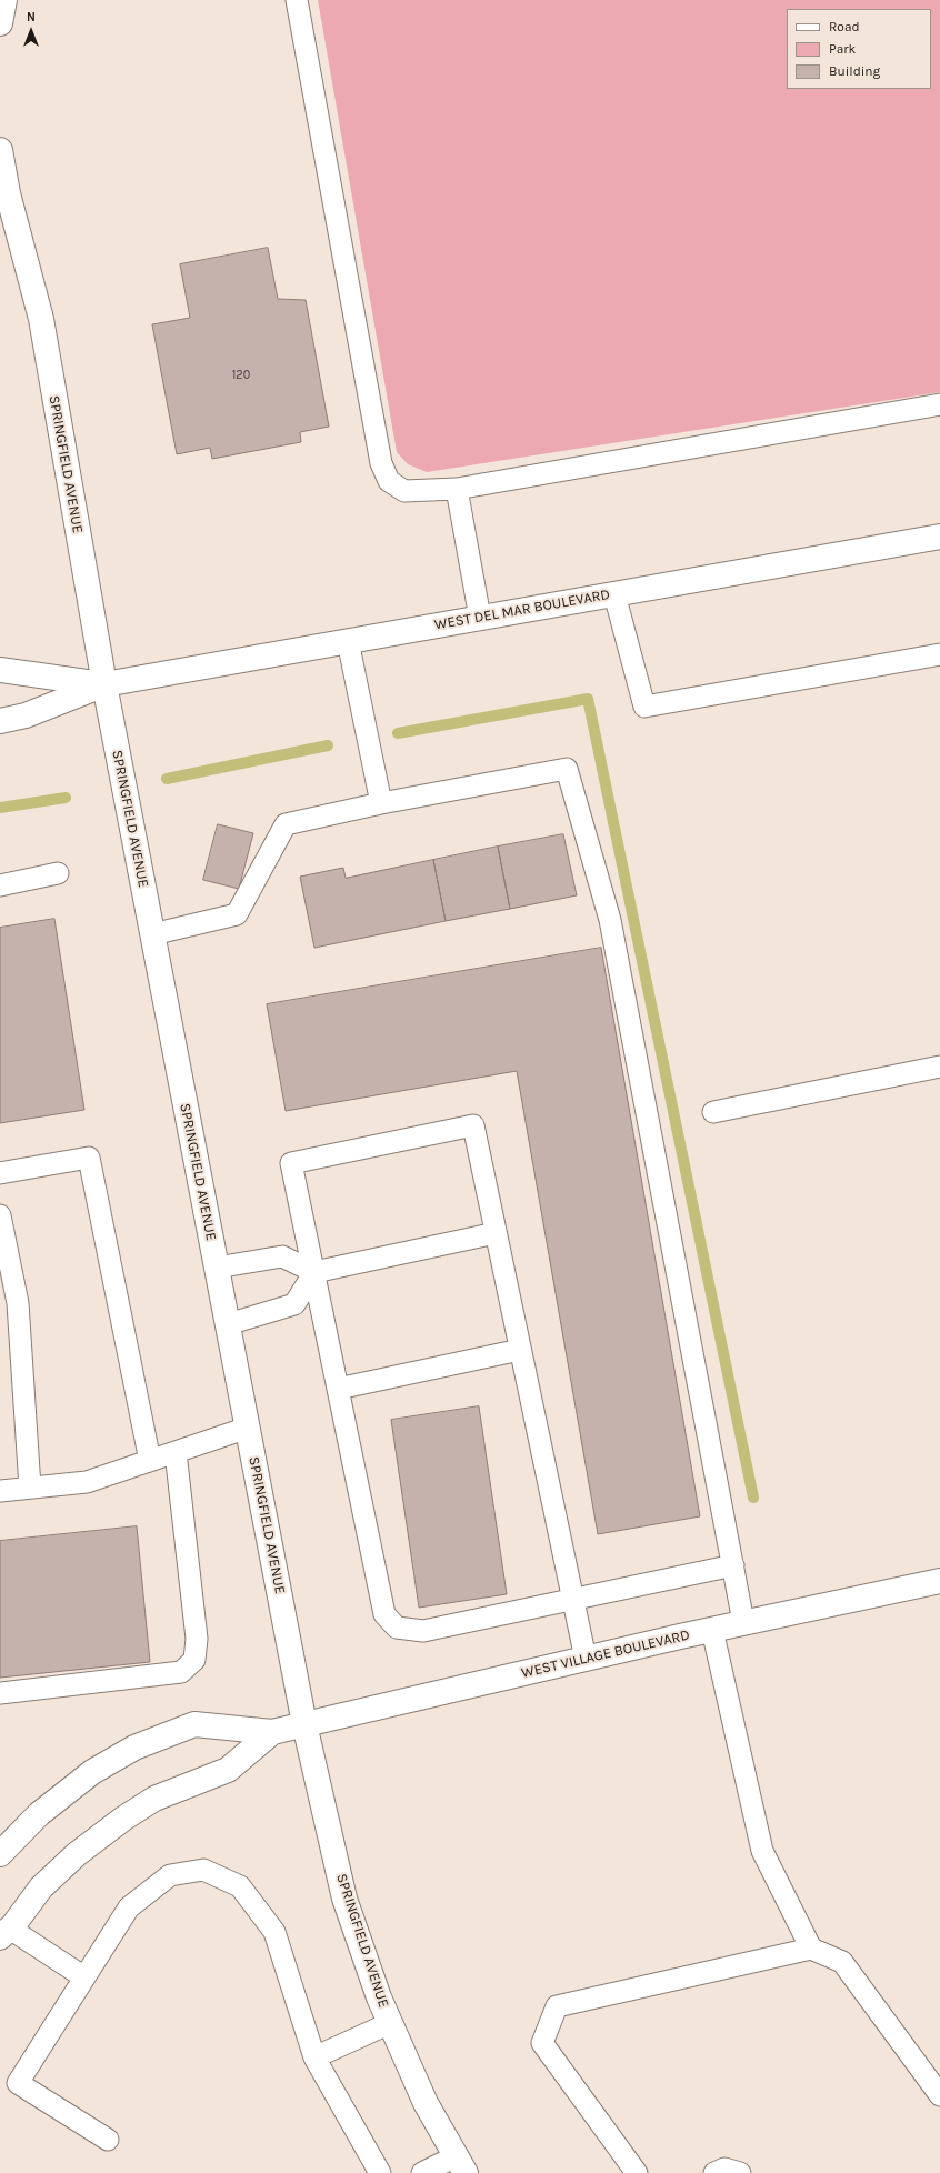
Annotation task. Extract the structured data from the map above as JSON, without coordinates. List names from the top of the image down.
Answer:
{
  "streets": {
    "main road": ["SPRINGFIELD AVENUE", "WEST DEL MAR BOULEVARD", "WEST VILLAGE BOULEVARD"]
  },
  "crossings": [
    ["SPRINGFIELD AVENUE", "WEST DEL MAR BOULEVARD"],
    ["SPRINGFIELD AVENUE", "WEST VILLAGE BOULEVARD"]
  ],
  "house_numbers": ["120"],
  "legend": ["Road", "Park", "Building"],
  "north": "top"
}
